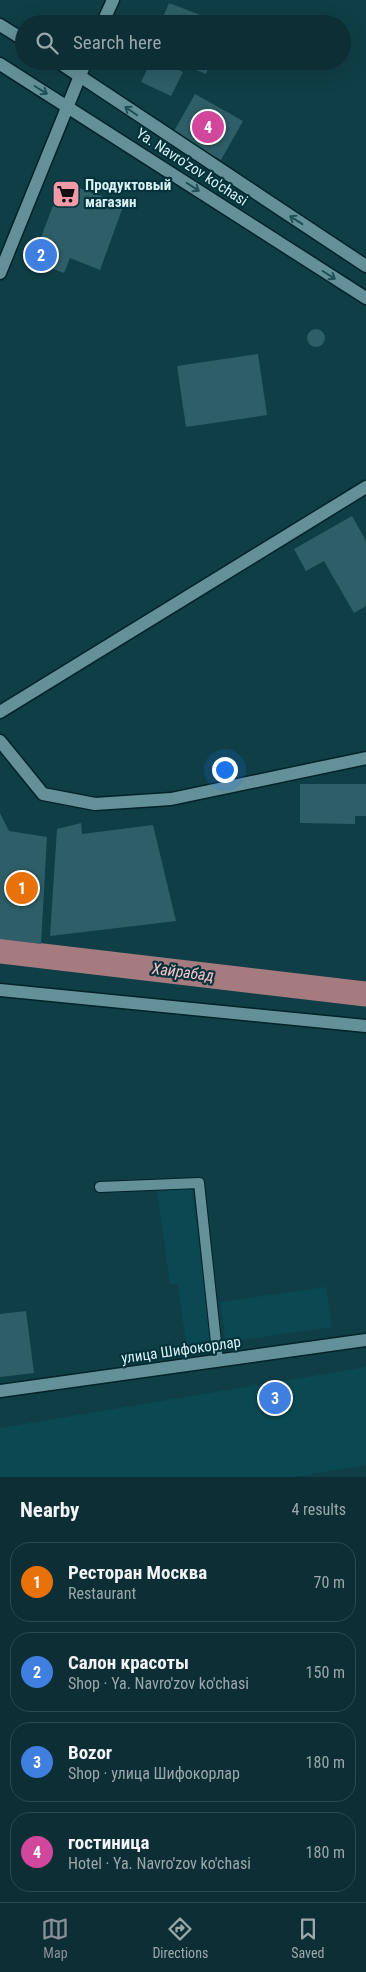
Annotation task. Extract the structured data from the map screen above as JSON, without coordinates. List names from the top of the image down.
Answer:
{
  "streets": {
    "street": ["Ya. Navro'zov ko'chasi", "улица Шифокорлар"]
  },
  "water": ["Хайрабад"],
  "places": {
    "supermarket": ["Продуктовый магазин"]
  },
  "page": {
    "search": "Search here",
    "pins": [
      "4",
      "2",
      "1",
      "3"
    ],
    "heading": ["Nearby", "4 results"],
    "list": [
      {
        "mark": "1",
        "name": "Ресторан Москва",
        "note": "Restaurant",
        "value": "70 m"
      },
      {
        "mark": "2",
        "name": "Салон красоты",
        "note": "Shop · Ya. Navro'zov ko'chasi",
        "value": "150 m"
      },
      {
        "mark": "3",
        "name": "Bozor",
        "note": "Shop · улица Шифокорлар",
        "value": "180 m"
      },
      {
        "mark": "4",
        "name": "гостиница",
        "note": "Hotel · Ya. Navro'zov ko'chasi",
        "value": "180 m"
      }
    ],
    "nav": ["Map", "Directions", "Saved"]
  }
}
